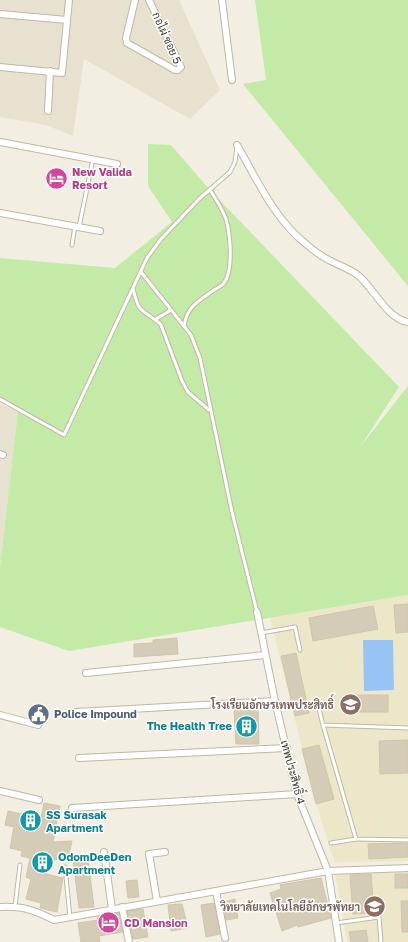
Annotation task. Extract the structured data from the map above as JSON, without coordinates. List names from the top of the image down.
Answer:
{
  "streets": {
    "street": ["กอไผ่ ซอย 5", "เทพประสิทธิ์ 4"]
  },
  "places": {
    "hotel": ["New Valida Resort", "CD Mansion"],
    "school or university": ["โรงเรียนอักษรเทพประสิทธิ์", "วิทยาลัยเทคโนโลยีอักษรพัทยา"],
    "public building": ["Police Impound"],
    "building": ["The Health Tree", "SS Surasak Apartment", "OdomDeeDen Apartment"]
  }
}
